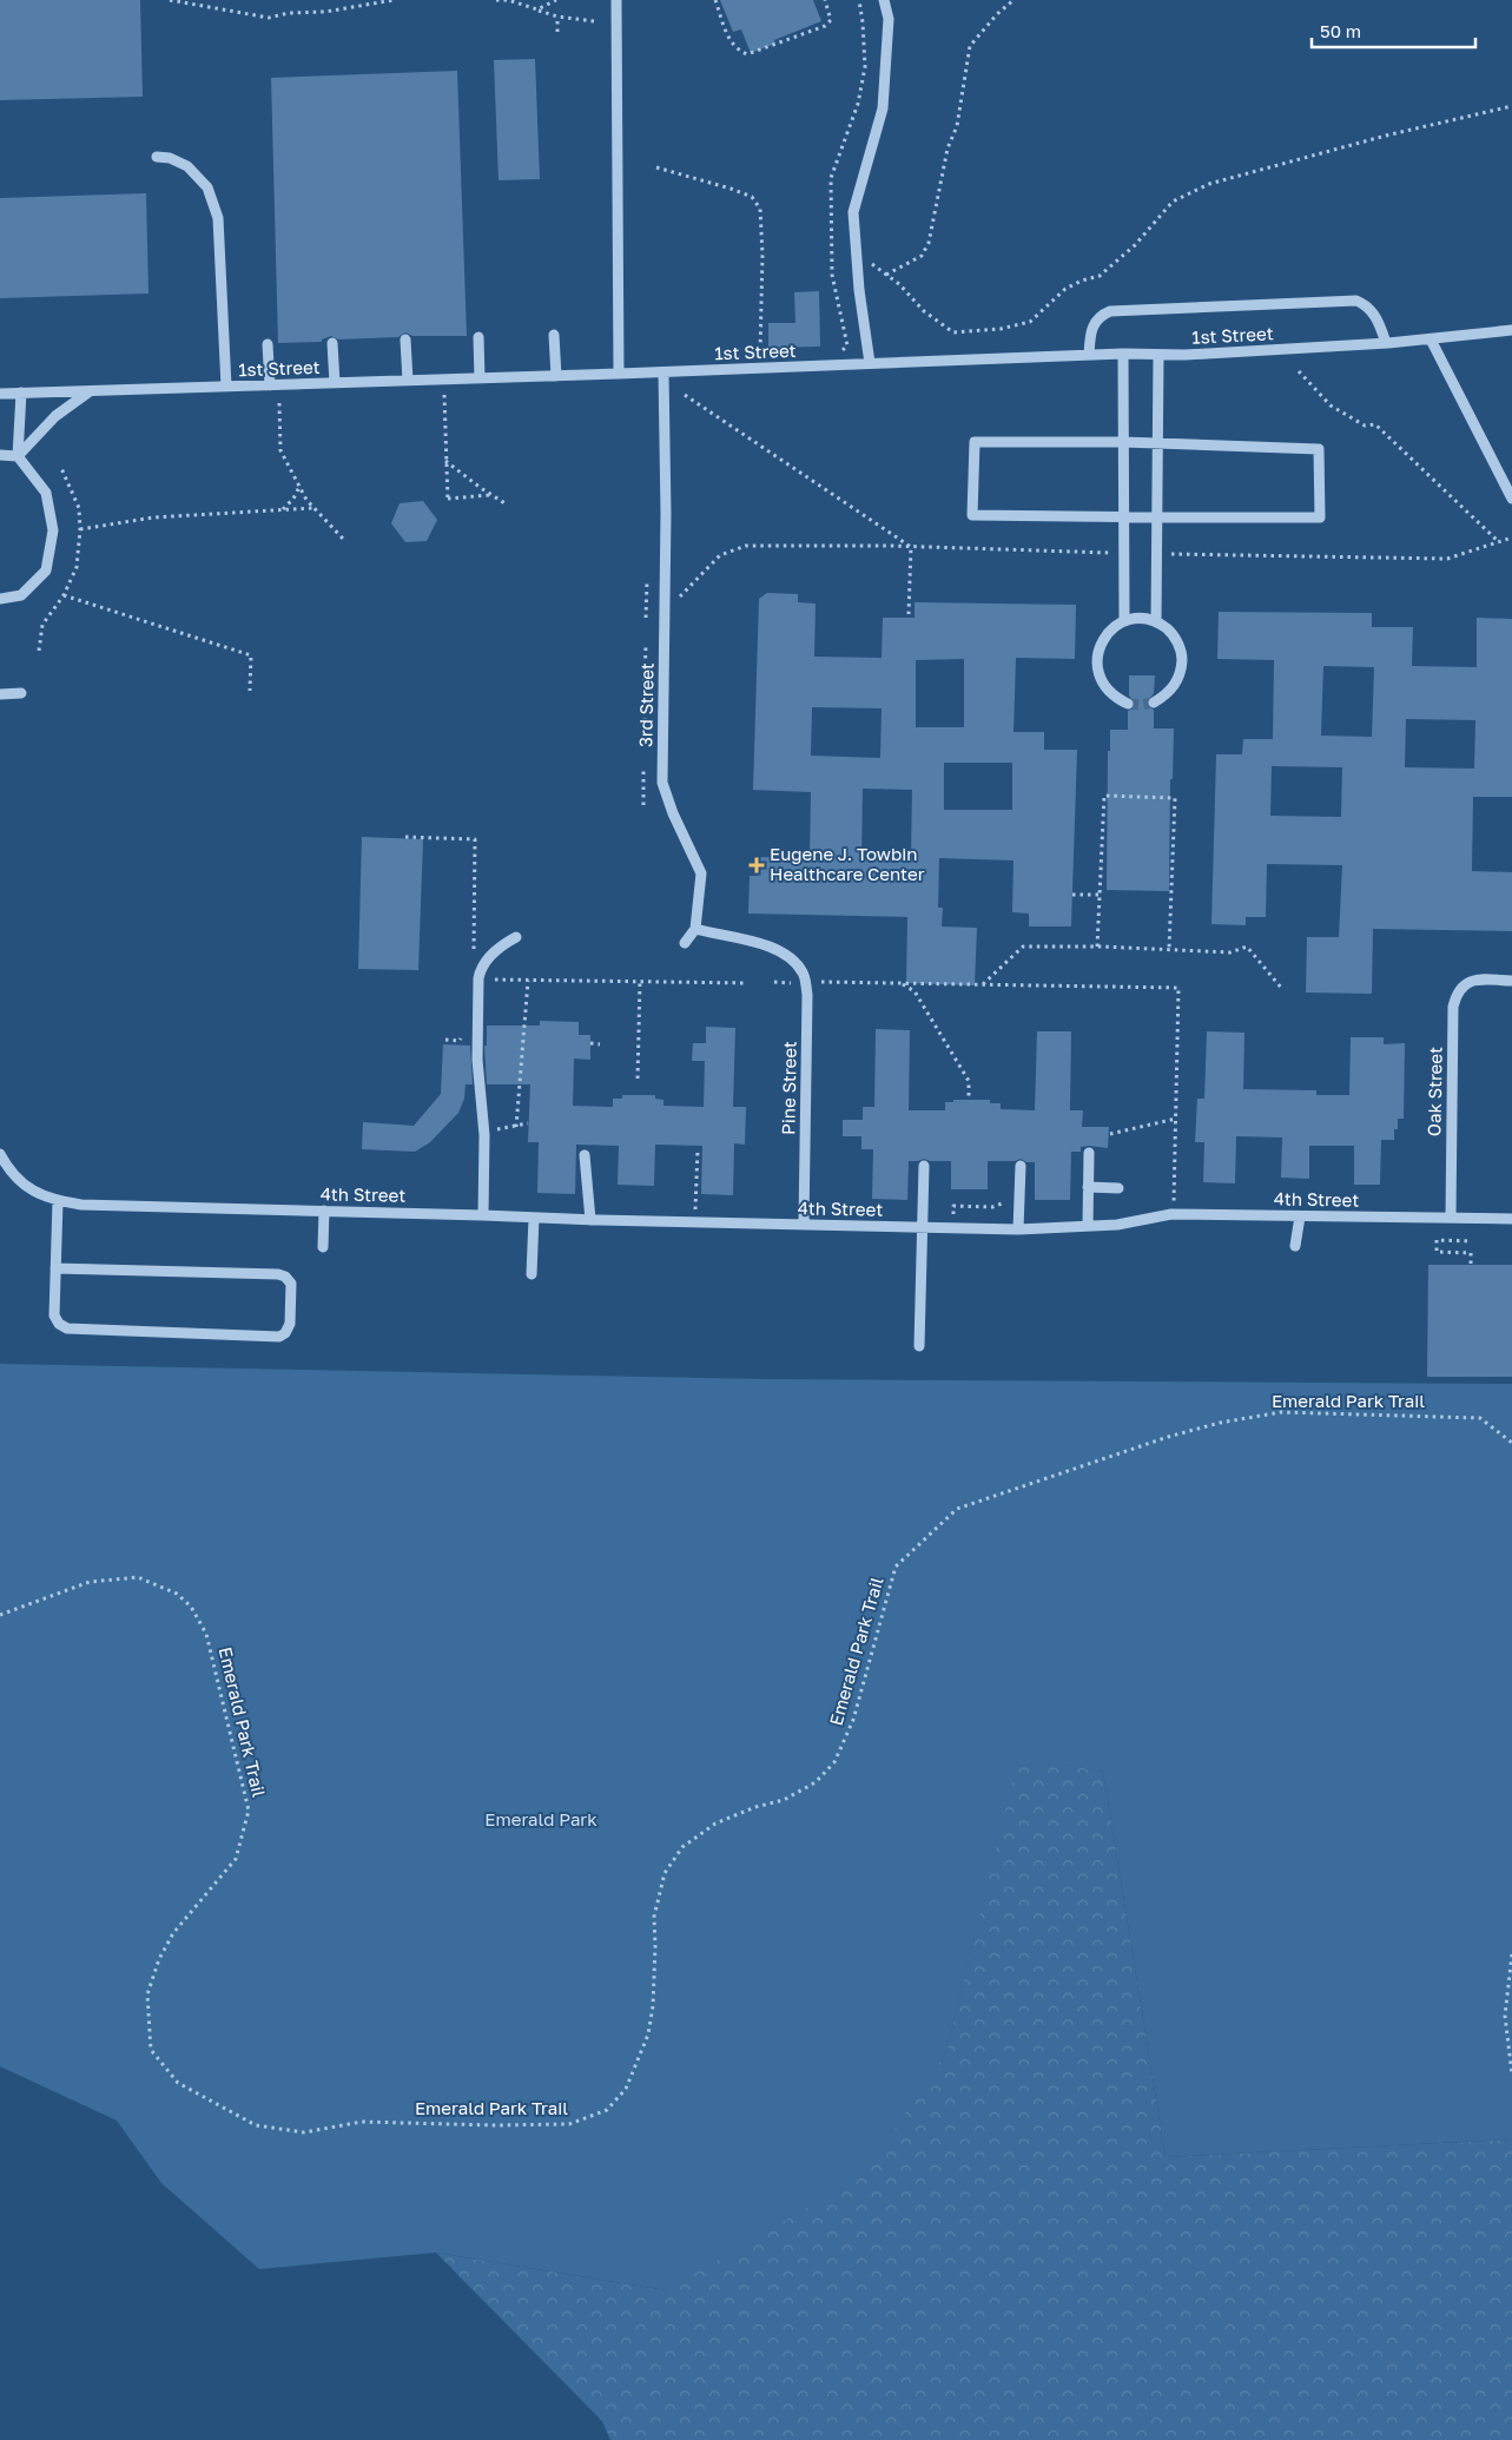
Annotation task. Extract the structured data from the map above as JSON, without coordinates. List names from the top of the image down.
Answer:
{
  "streets": {
    "street": [
      "1st Street",
      "3rd Street",
      "Pine Street",
      "Oak Street",
      "4th Street"
    ],
    "path": ["Emerald Park Trail"]
  },
  "crossings": [
    ["1st Street", "3rd Street"],
    ["3rd Street", "Pine Street"],
    ["Pine Street", "4th Street"],
    ["Oak Street", "4th Street"]
  ],
  "parks": ["Emerald Park"],
  "places": {
    "health": ["Eugene J. Towbin Healthcare Center"]
  },
  "scale_bar": "50 m"
}
